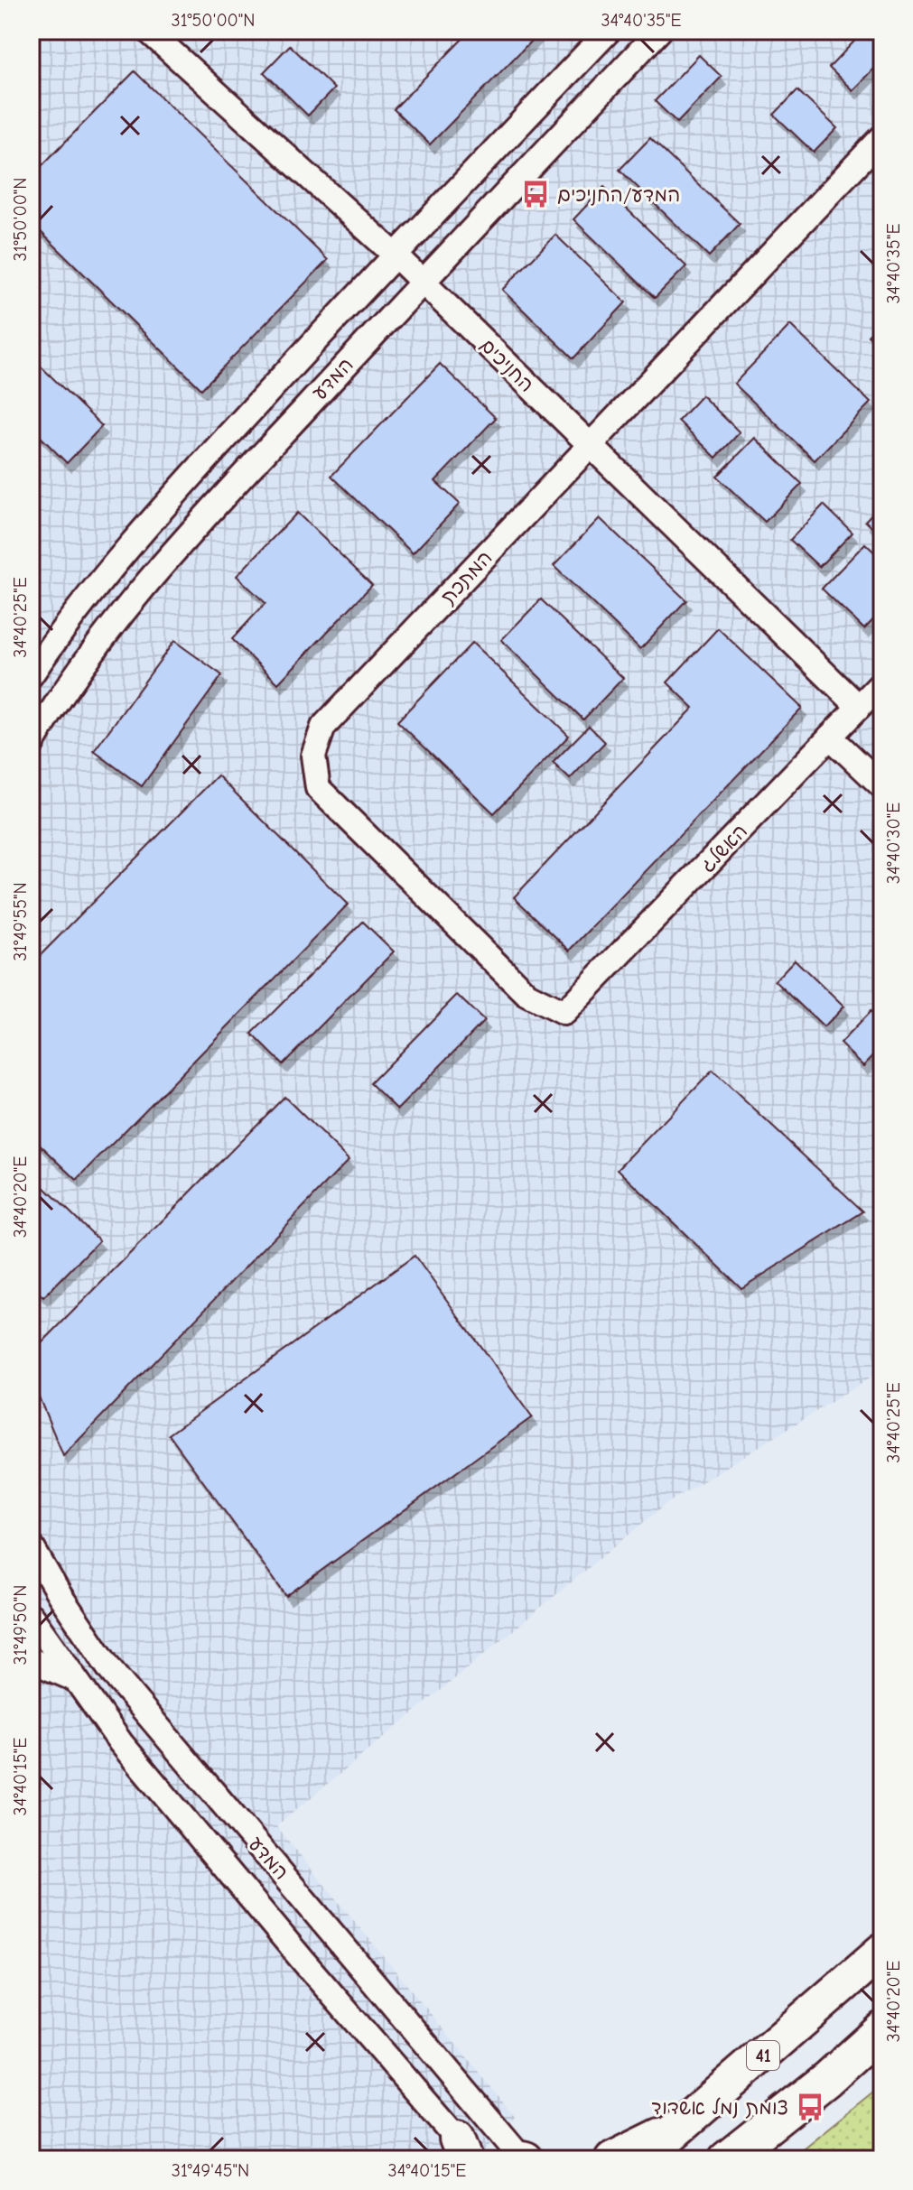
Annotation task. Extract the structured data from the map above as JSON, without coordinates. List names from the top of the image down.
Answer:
{
  "streets": {
    "highway": ["41"],
    "street": [
      "החניכים",
      "המדע",
      "המתכת",
      "האשלג"
    ]
  },
  "crossings": [
    ["החניכים", "המדע"],
    ["החניכים", "המתכת"],
    ["החניכים", "האשלג"],
    ["המתכת", "האשלג"]
  ],
  "places": {
    "bus stop": ["המדע/החניכים", "צומת נמל אשדוד"]
  },
  "coordinates": [
    "31°50'00\"N",
    "34°40'35\"E",
    "34°40'25\"E",
    "34°40'30\"E",
    "31°49'55\"N",
    "34°40'20\"E",
    "31°49'50\"N",
    "34°40'15\"E",
    "31°49'45\"N"
  ]
}
